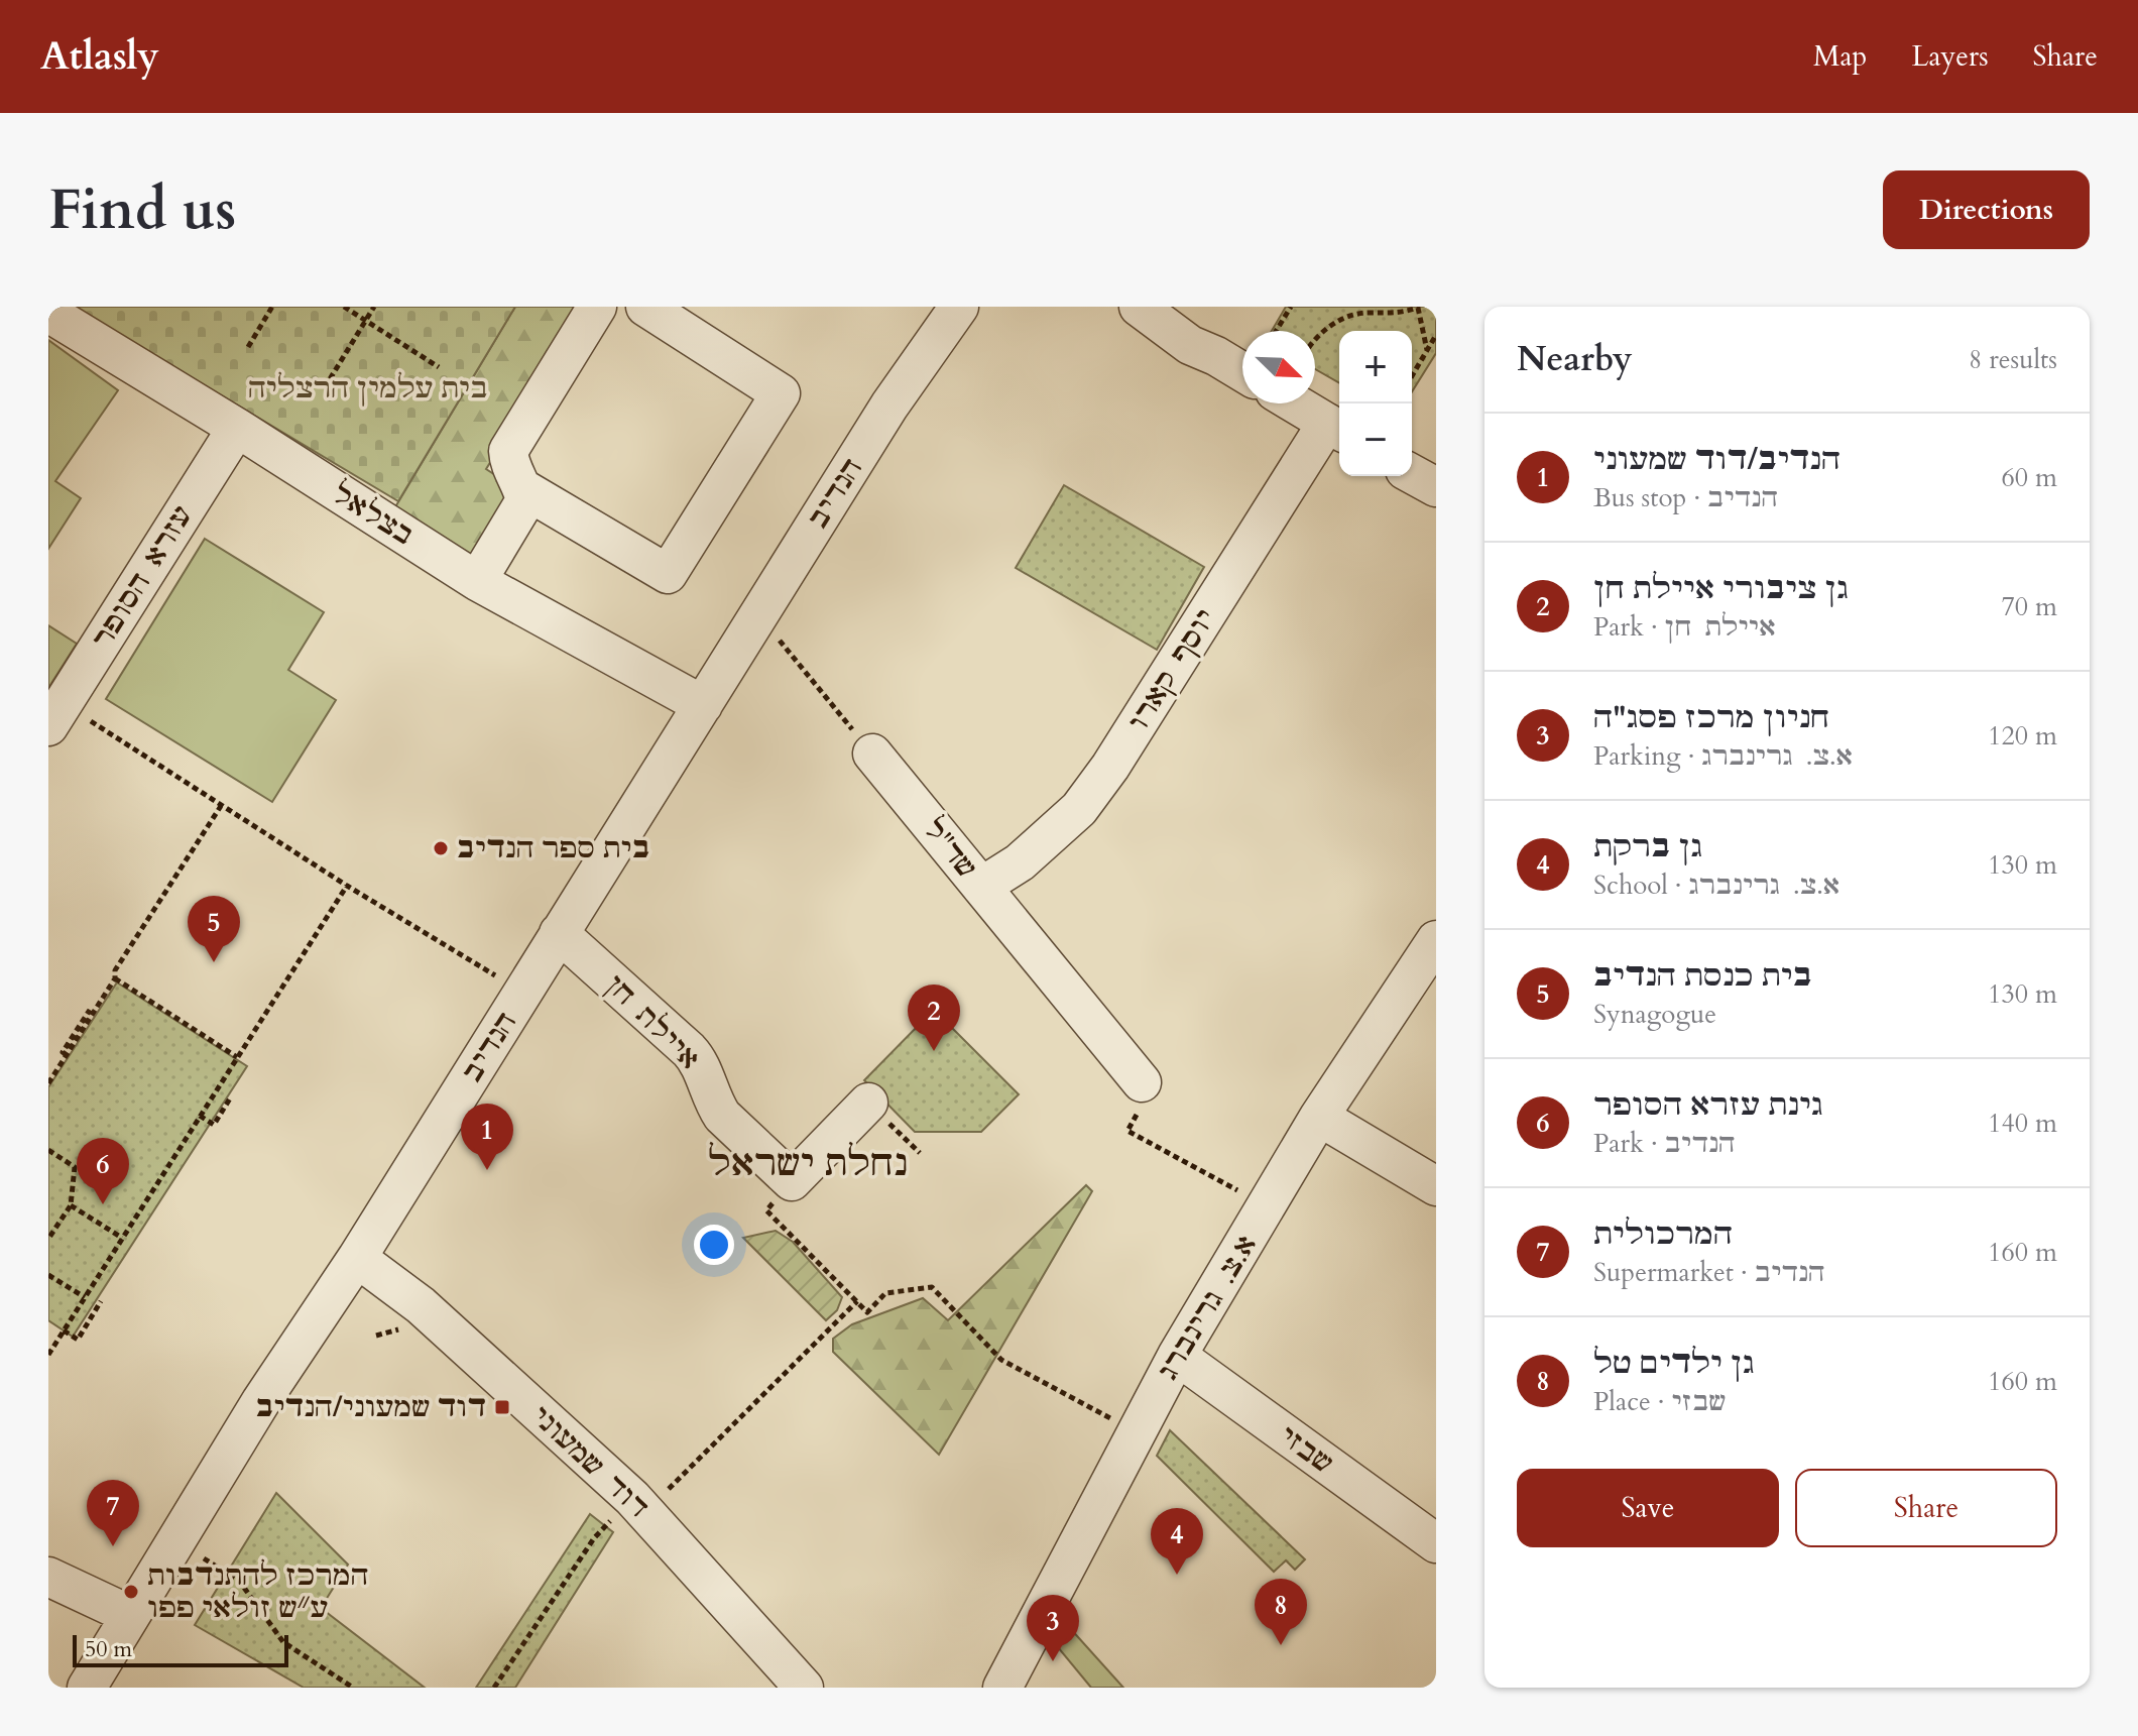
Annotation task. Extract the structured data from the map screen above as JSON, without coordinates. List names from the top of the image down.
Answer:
{
  "streets": {
    "street": [
      "הנדיב",
      "בצלאל",
      "עזרא הסופר",
      "יוסף קארו",
      "שד\"ל",
      "איילת חן",
      "א.צ. גרינברג",
      "שבזי",
      "דוד שמעוני"
    ]
  },
  "crossings": [
    ["הנדיב", "בצלאל"],
    ["הנדיב", "איילת חן"],
    ["הנדיב", "דוד שמעוני"],
    ["בצלאל", "עזרא הסופר"],
    ["יוסף קארו", "שד\"ל"],
    ["א.צ. גרינברג", "שבזי"]
  ],
  "districts": ["נחלת ישראל"],
  "parks": ["בית עלמין הרצליה"],
  "places": {
    "other": ["בית ספר הנדיב", "המרכז להתנדבות ע״ש זולאי פפו"],
    "transit": ["דוד שמעוני/הנדיב"]
  },
  "scale_bar": "50 m",
  "north": "bottom right",
  "page": {
    "header": "Atlasly",
    "nav": ["Map", "Layers", "Share"],
    "buttons": [
      "Directions",
      ["Save", "Share"]
    ],
    "title": "Find us",
    "heading": ["Nearby", "8 results"],
    "map_buttons": ["+", "−"],
    "list": [
      {
        "mark": "1",
        "name": "הנדיב/דוד שמעוני",
        "note": "Bus stop · הנדיב",
        "value": "60 m"
      },
      {
        "mark": "2",
        "name": "גן ציבורי איילת חן",
        "note": "Park · איילת חן",
        "value": "70 m"
      },
      {
        "mark": "3",
        "name": "חניון מרכז פסג\"ה",
        "note": "Parking · א.צ. גרינברג",
        "value": "120 m"
      },
      {
        "mark": "4",
        "name": "גן ברקת",
        "note": "School · א.צ. גרינברג",
        "value": "130 m"
      },
      {
        "mark": "5",
        "name": "בית כנסת הנדיב",
        "note": "Synagogue",
        "value": "130 m"
      },
      {
        "mark": "6",
        "name": "גינת עזרא הסופר",
        "note": "Park · הנדיב",
        "value": "140 m"
      },
      {
        "mark": "7",
        "name": "המרכולית",
        "note": "Supermarket · הנדיב",
        "value": "160 m"
      },
      {
        "mark": "8",
        "name": "גן ילדים טל",
        "note": "Place · שבזי",
        "value": "160 m"
      }
    ],
    "pins": [
      "5",
      "2",
      "1",
      "6",
      "7",
      "4",
      "8",
      "3"
    ],
    "scale": "50 m"
  }
}
